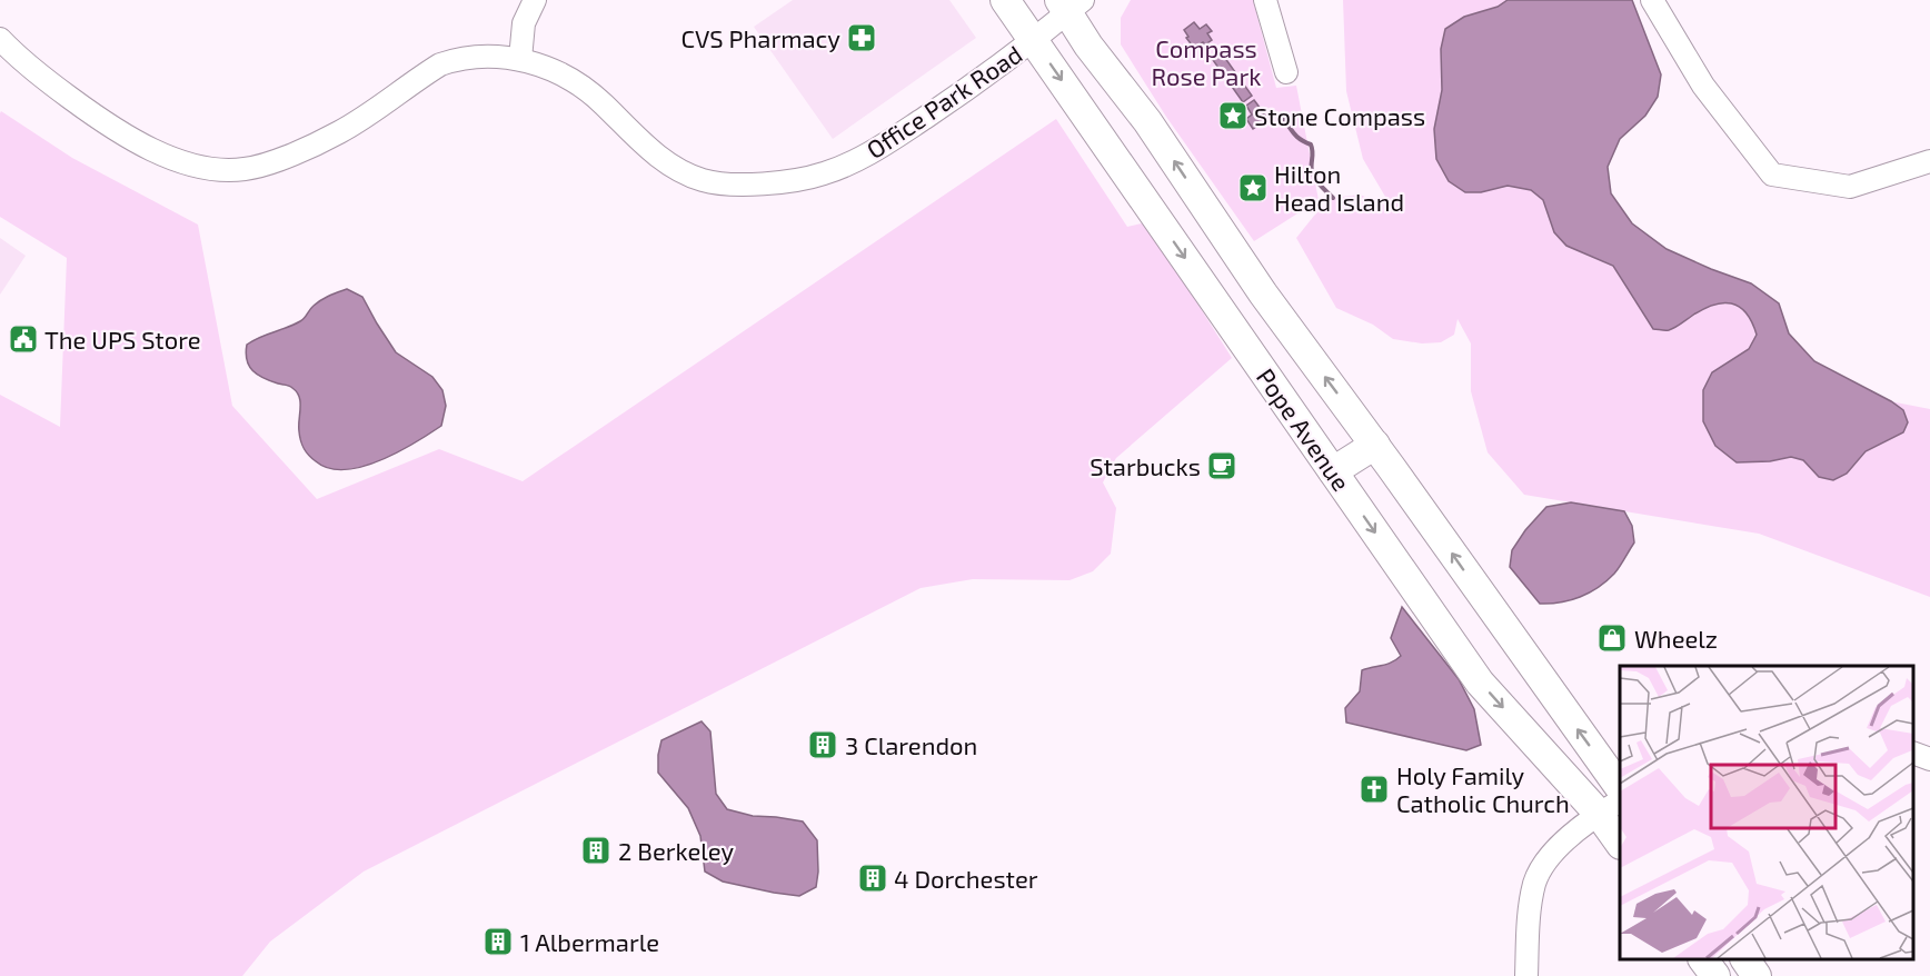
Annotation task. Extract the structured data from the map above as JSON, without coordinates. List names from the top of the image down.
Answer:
{
  "streets": {
    "main road": ["Pope Avenue"],
    "street": ["Office Park Road"]
  },
  "crossings": [
    ["Office Park Road", "Pope Avenue"]
  ],
  "parks": ["Compass Rose Park"],
  "places": {
    "pharmacy": ["CVS Pharmacy"],
    "place": ["Stone Compass", "Hilton Head Island"],
    "public building": ["The UPS Store"],
    "cafe": ["Starbucks"],
    "shop": ["Wheelz"],
    "building": [
      "3 Clarendon",
      "2 Berkeley",
      "4 Dorchester",
      "1 Albermarle"
    ],
    "church": ["Holy Family Catholic Church"]
  }
}
